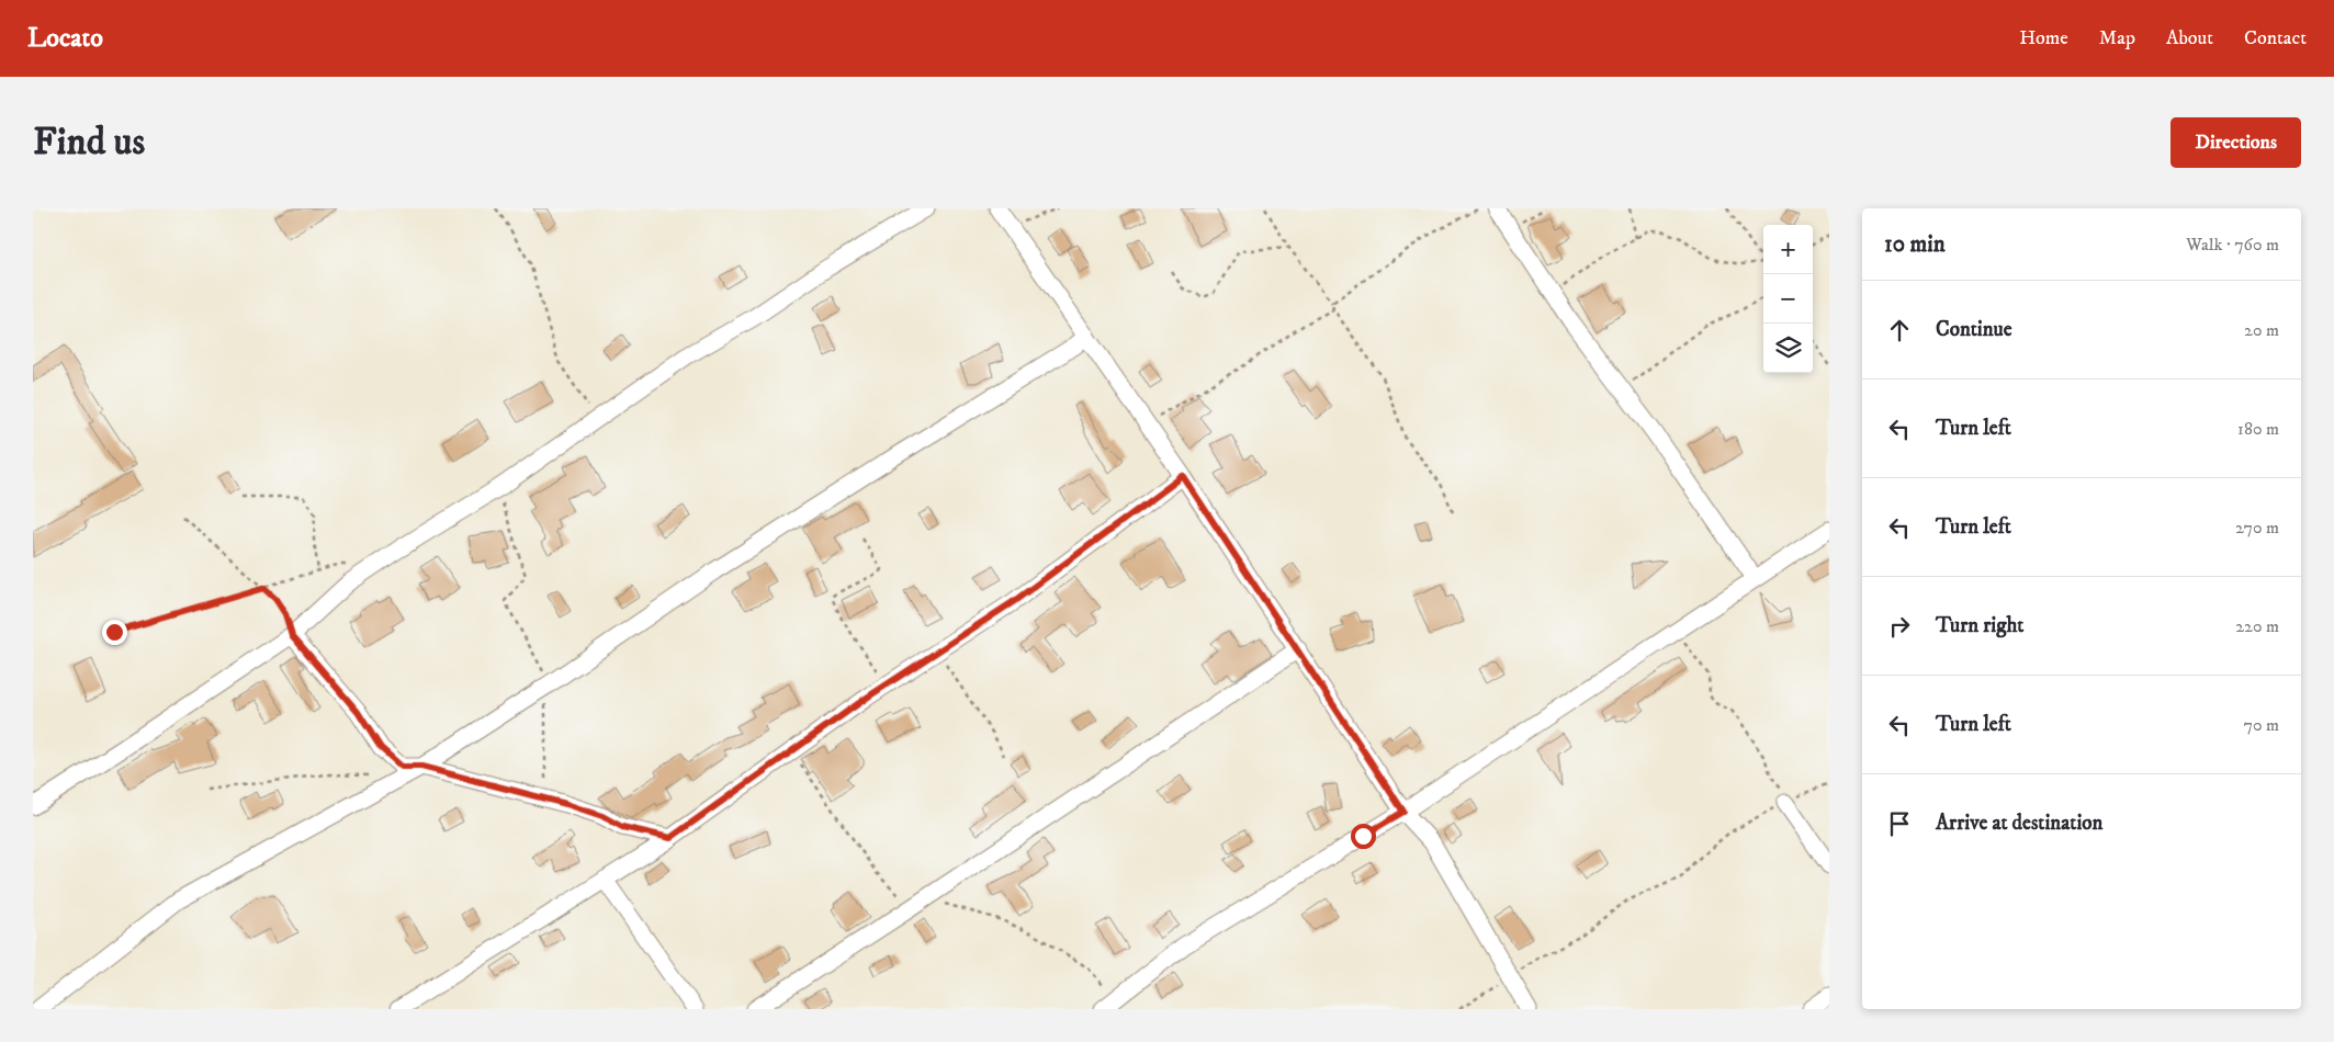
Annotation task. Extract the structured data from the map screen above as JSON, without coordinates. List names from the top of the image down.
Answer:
{
  "page": {
    "header": "Locato",
    "nav": [
      "Home",
      "Map",
      "About",
      "Contact"
    ],
    "buttons": "Directions",
    "title": "Find us",
    "heading": ["10 min", "Walk · 760 m"],
    "map_buttons": ["+", "−"],
    "list": [
      ["Continue", "20 m"],
      ["Turn left", "180 m"],
      ["Turn left", "270 m"],
      ["Turn right", "220 m"],
      ["Turn left", "70 m"],
      "Arrive at destination"
    ]
  }
}
